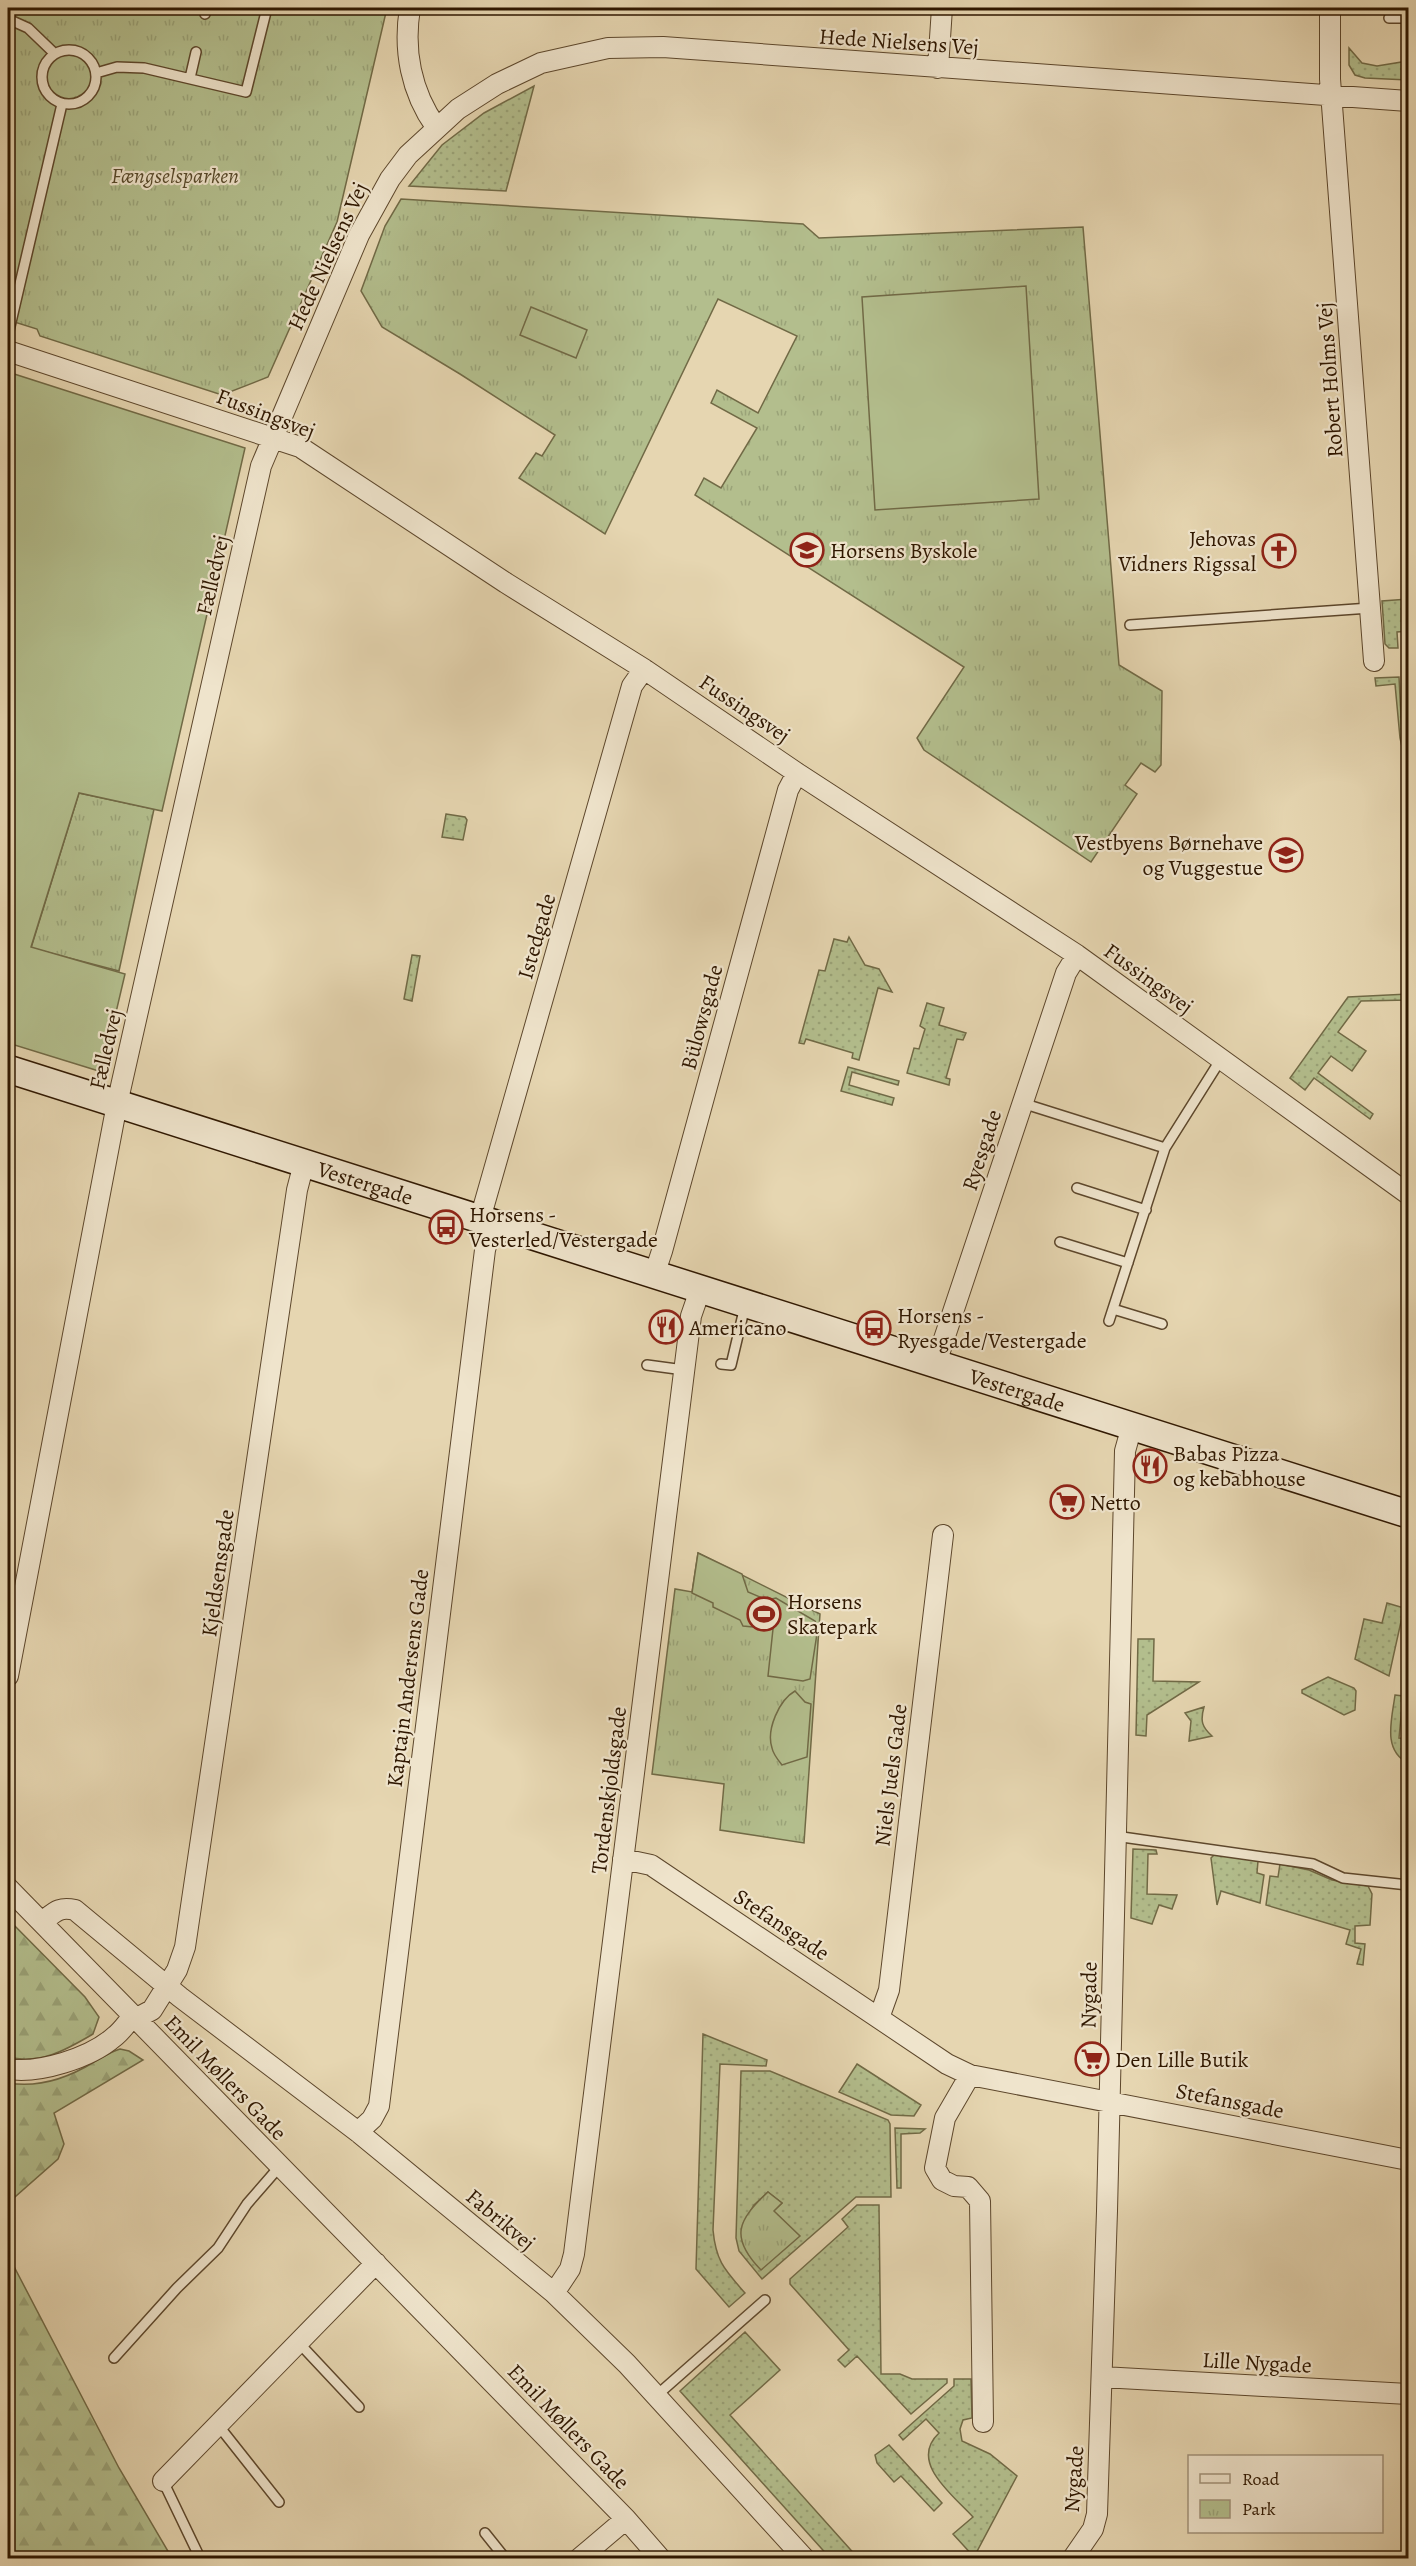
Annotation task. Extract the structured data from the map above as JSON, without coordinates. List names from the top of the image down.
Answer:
{
  "streets": {
    "main road": ["Vestergade"],
    "street": [
      "Hede Nielsens Vej",
      "Robert Holms Vej",
      "Fussingsvej",
      "Fælledvej",
      "Istedgade",
      "Bülowsgade",
      "Ryesgade",
      "Kjeldsensgade",
      "Kaptajn Andersens Gade",
      "Niels Juels Gade",
      "Tordenskjoldsgade",
      "Stefansgade",
      "Nygade",
      "Emil Møllers Gade",
      "Fabrikvej",
      "Lille Nygade"
    ]
  },
  "crossings": [
    ["Hede Nielsens Vej", "Robert Holms Vej"],
    ["Hede Nielsens Vej", "Fussingsvej"],
    ["Hede Nielsens Vej", "Fælledvej"],
    ["Fussingsvej", "Fælledvej"],
    ["Fussingsvej", "Istedgade"],
    ["Fussingsvej", "Bülowsgade"],
    ["Fussingsvej", "Ryesgade"],
    ["Fælledvej", "Vestergade"],
    ["Istedgade", "Vestergade"],
    ["Istedgade", "Kaptajn Andersens Gade"],
    ["Bülowsgade", "Vestergade"],
    ["Ryesgade", "Vestergade"],
    ["Vestergade", "Kjeldsensgade"],
    ["Vestergade", "Kaptajn Andersens Gade"],
    ["Vestergade", "Tordenskjoldsgade"],
    ["Vestergade", "Nygade"],
    ["Kjeldsensgade", "Emil Møllers Gade"],
    ["Kjeldsensgade", "Fabrikvej"],
    ["Kaptajn Andersens Gade", "Fabrikvej"],
    ["Niels Juels Gade", "Stefansgade"],
    ["Tordenskjoldsgade", "Stefansgade"],
    ["Tordenskjoldsgade", "Fabrikvej"],
    ["Stefansgade", "Nygade"],
    ["Nygade", "Lille Nygade"],
    ["Emil Møllers Gade", "Fabrikvej"]
  ],
  "parks": ["Fængselsparken"],
  "places": {
    "school or university": ["Horsens Byskole", "Vestbyens Børnehave og Vuggestue"],
    "church": ["Jehovas Vidners Rigssal"],
    "bus stop": ["Horsens - Vesterled/Vestergade", "Horsens - Ryesgade/Vestergade"],
    "restaurant": ["Americano", "Babas Pizza og kebabhouse"],
    "supermarket": ["Netto", "Den Lille Butik"],
    "sports": ["Horsens Skatepark"]
  },
  "legend": ["Road", "Park"]
}
